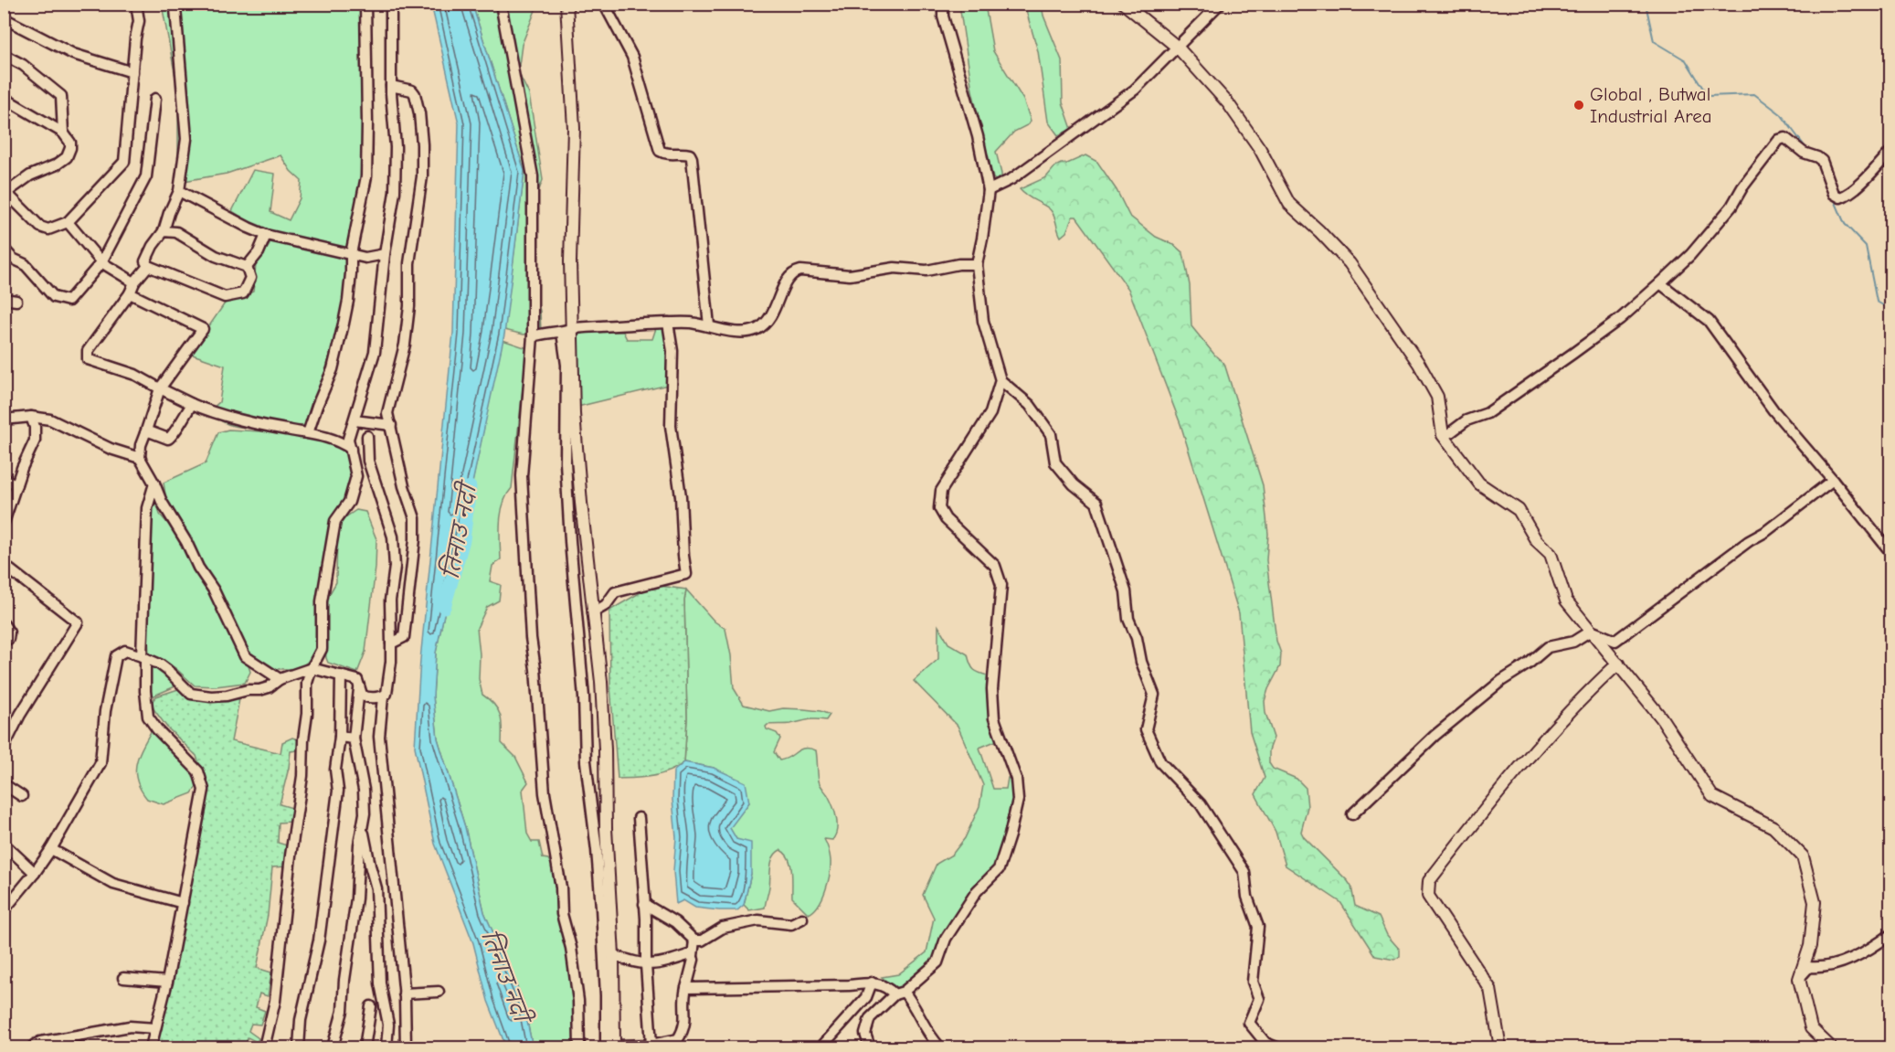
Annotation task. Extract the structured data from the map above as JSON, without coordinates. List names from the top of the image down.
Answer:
{
  "water": ["तिनाउ नदी"],
  "places": ["Global , Butwal Industrial Area"]
}
